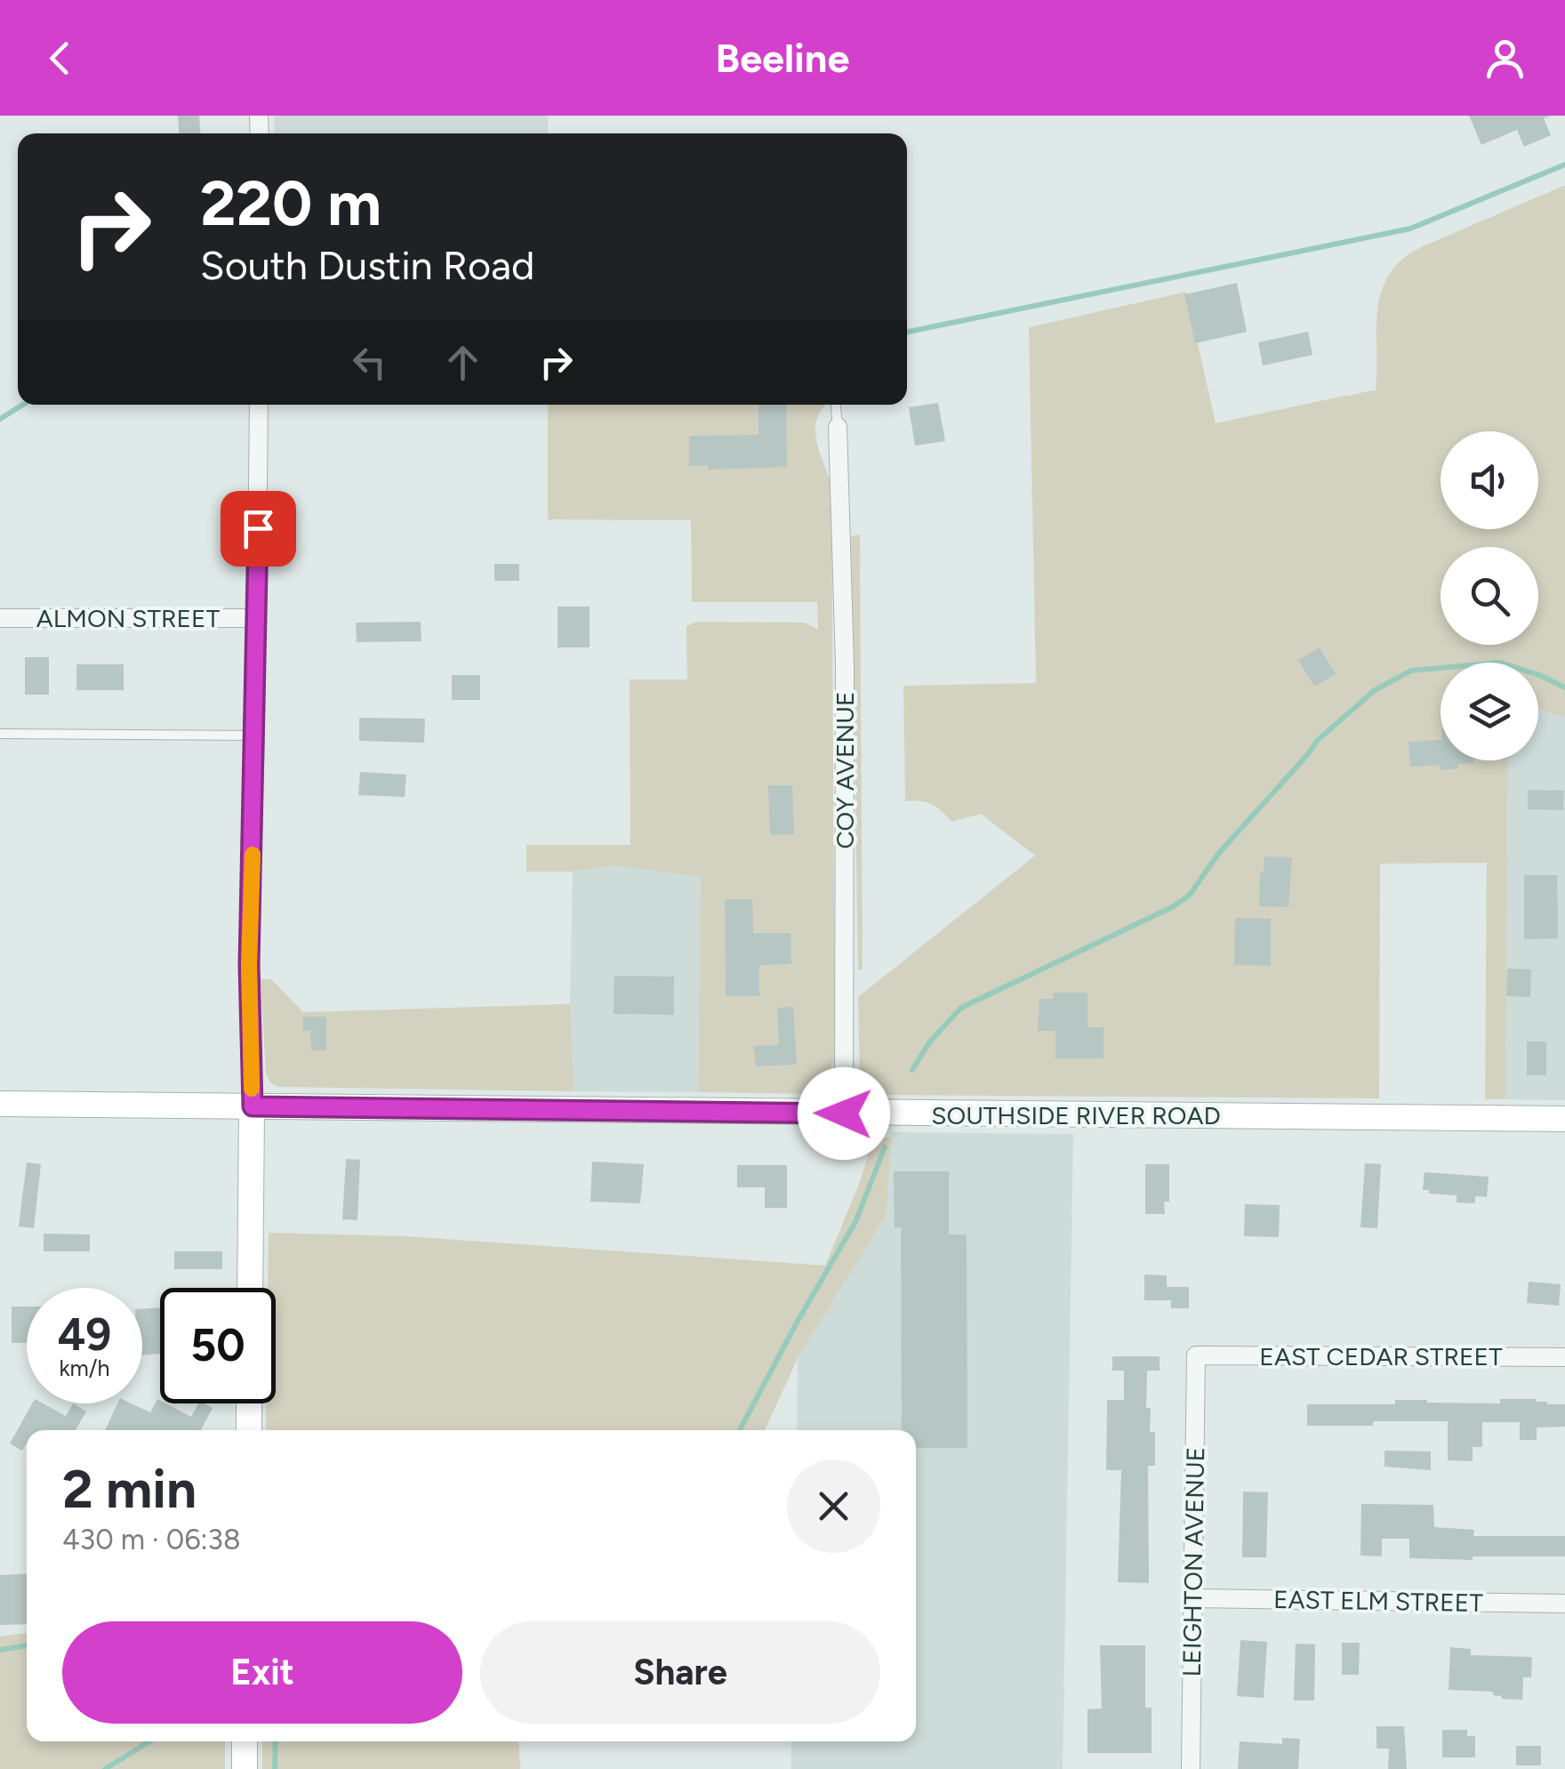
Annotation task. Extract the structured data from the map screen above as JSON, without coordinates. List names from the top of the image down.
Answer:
{
  "streets": {
    "main road": ["SOUTHSIDE RIVER ROAD"],
    "street": [
      "ALMON STREET",
      "COY AVENUE",
      "EAST CEDAR STREET",
      "LEIGHTON AVENUE",
      "EAST ELM STREET"
    ]
  },
  "crossings": [
    ["COY AVENUE", "SOUTHSIDE RIVER ROAD"],
    ["EAST CEDAR STREET", "LEIGHTON AVENUE"],
    ["LEIGHTON AVENUE", "EAST ELM STREET"]
  ],
  "page": {
    "header": "Beeline",
    "turn": ["220 m", "South Dustin Road"],
    "speed": "49 km/h",
    "limit": "50",
    "heading": ["2 min", "430 m · 06:38"],
    "buttons": ["Exit", "Share"]
  }
}
